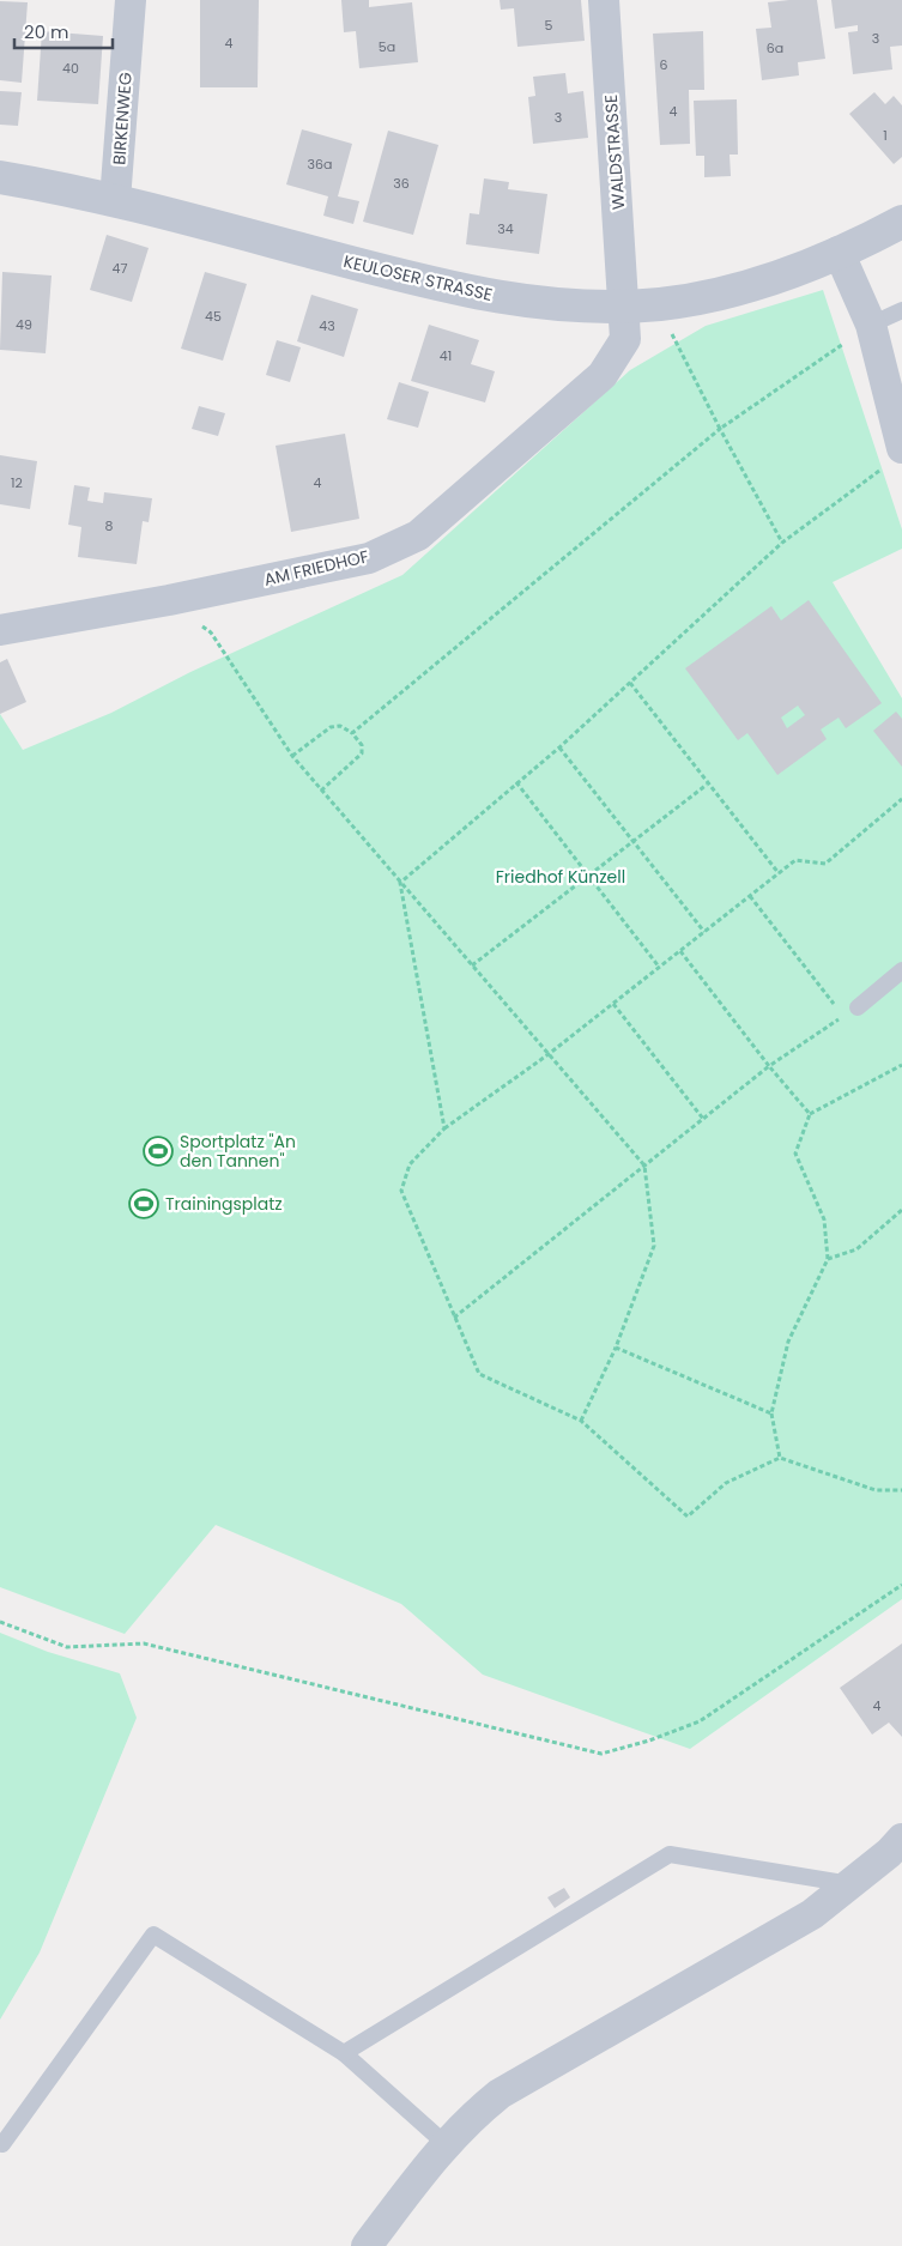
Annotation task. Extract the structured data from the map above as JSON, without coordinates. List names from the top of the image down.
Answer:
{
  "streets": {
    "street": [
      "BIRKENWEG",
      "WALDSTRASSE",
      "KEULOSER STRASSE",
      "AM FRIEDHOF"
    ]
  },
  "crossings": [
    ["BIRKENWEG", "KEULOSER STRASSE"],
    ["WALDSTRASSE", "KEULOSER STRASSE"],
    ["WALDSTRASSE", "AM FRIEDHOF"],
    ["KEULOSER STRASSE", "AM FRIEDHOF"]
  ],
  "parks": ["Friedhof Künzell"],
  "places": {
    "sports": ["Sportplatz \"An den Tannen\"", "Trainingsplatz"]
  },
  "house_numbers": [
    "5",
    "3",
    "4",
    "5a",
    "6a",
    "6",
    "40",
    "4",
    "3",
    "1",
    "36a",
    "36",
    "34",
    "47",
    "45",
    "49",
    "43",
    "41",
    "12",
    "4",
    "8",
    "4"
  ],
  "scale_bar": "20 m"
}
